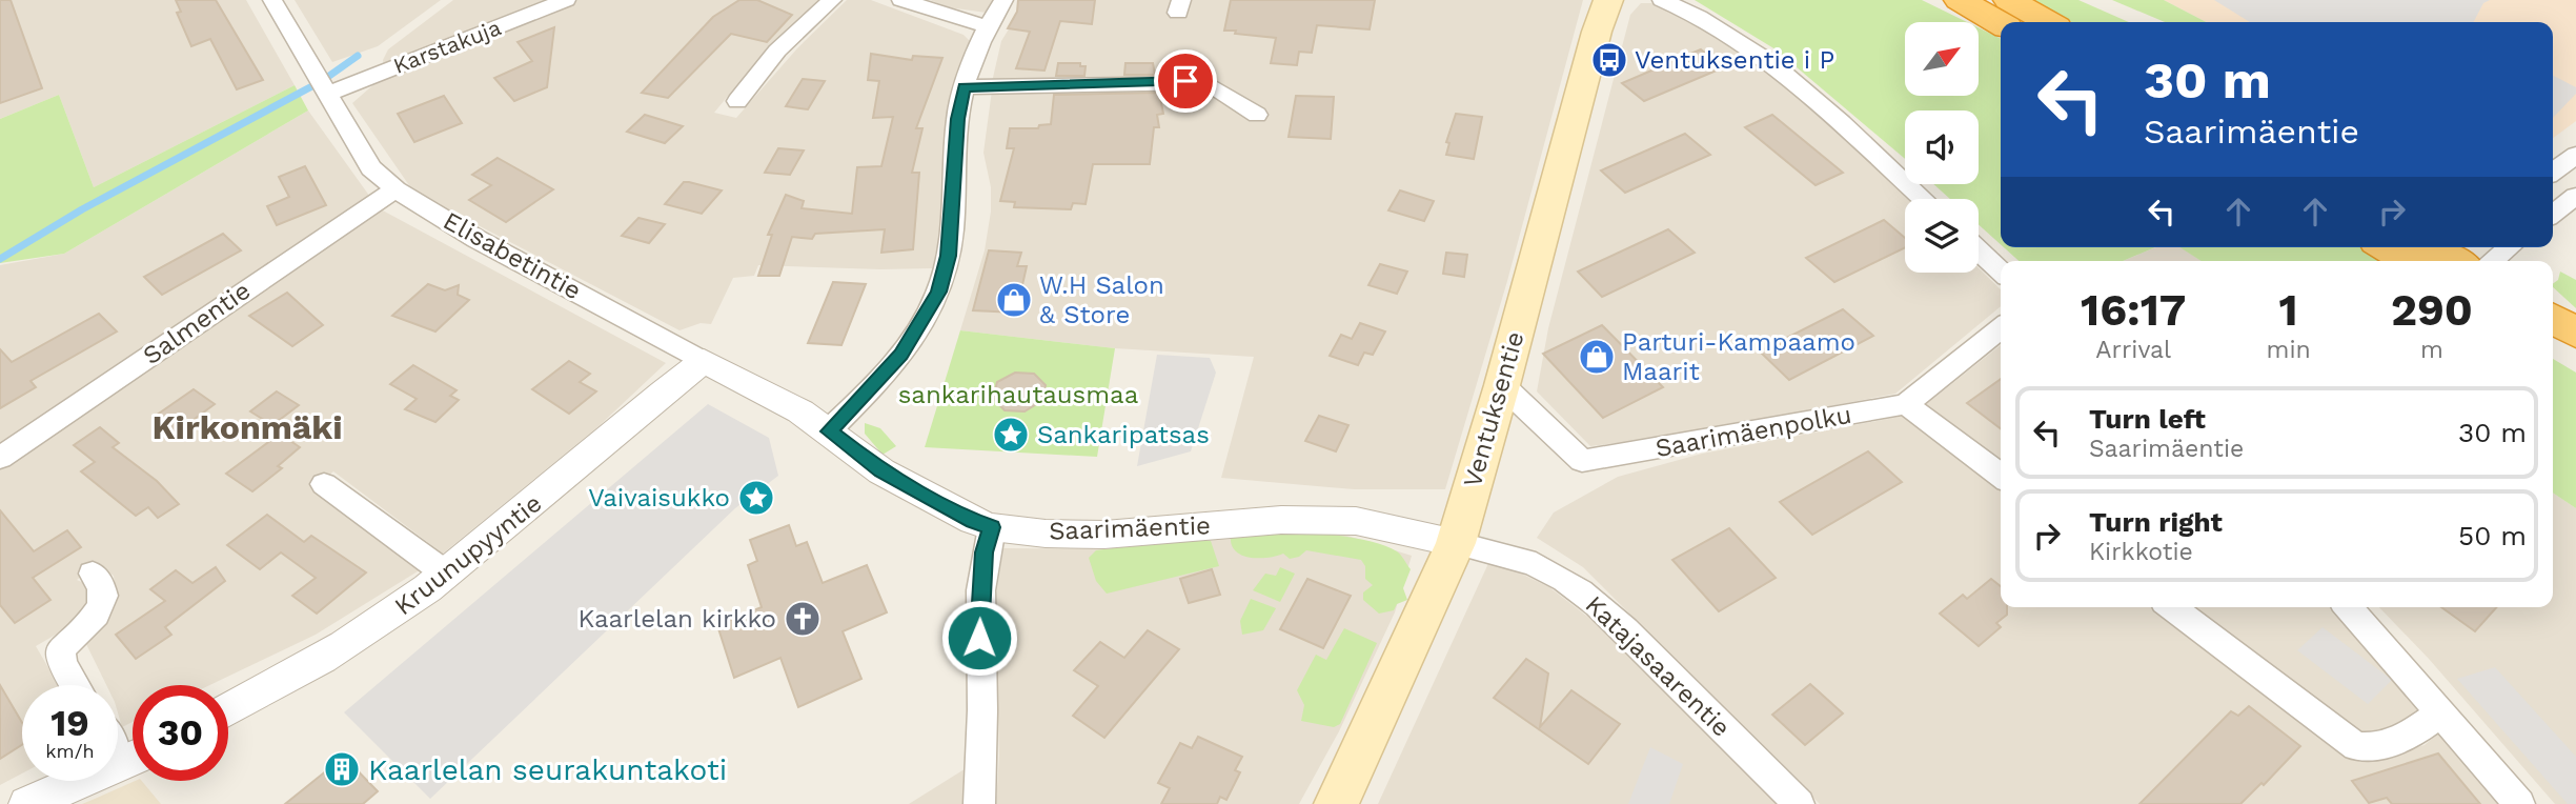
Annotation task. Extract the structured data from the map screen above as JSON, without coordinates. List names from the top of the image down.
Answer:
{
  "streets": {
    "main road": ["Ventuksentie"],
    "street": [
      "Karstakuja",
      "Elisabetintie",
      "Salmentie",
      "Saarimäenpolku",
      "Saarimäentie",
      "Kruunupyyntie",
      "Katajasaarentie"
    ]
  },
  "crossings": [
    ["Karstakuja", "Elisabetintie"],
    ["Elisabetintie", "Salmentie"],
    ["Elisabetintie", "Saarimäentie"],
    ["Elisabetintie", "Kruunupyyntie"],
    ["Ventuksentie", "Saarimäenpolku"],
    ["Ventuksentie", "Saarimäentie"],
    ["Ventuksentie", "Katajasaarentie"],
    ["Saarimäentie", "Katajasaarentie"]
  ],
  "districts": ["Kirkonmäki"],
  "parks": ["sankarihautausmaa"],
  "places": {
    "bus stop": ["Ventuksentie i P"],
    "shop": ["W.H Salon & Store", "Parturi-Kampaamo Maarit"],
    "place": ["Sankaripatsas", "Vaivaisukko"],
    "church": ["Kaarlelan kirkko"],
    "building": ["Kaarlelan seurakuntakoti"]
  },
  "north": "top right",
  "page": {
    "turn": ["30 m", "Saarimäentie"],
    "eta": [
      "16:17",
      "Arrival",
      "1",
      "min",
      "290",
      "m"
    ],
    "list": [
      {
        "name": "Turn left",
        "note": "Saarimäentie",
        "value": "30 m"
      },
      {
        "name": "Turn right",
        "note": "Kirkkotie",
        "value": "50 m"
      }
    ],
    "speed": "19 km/h",
    "limit": "30"
  }
}
